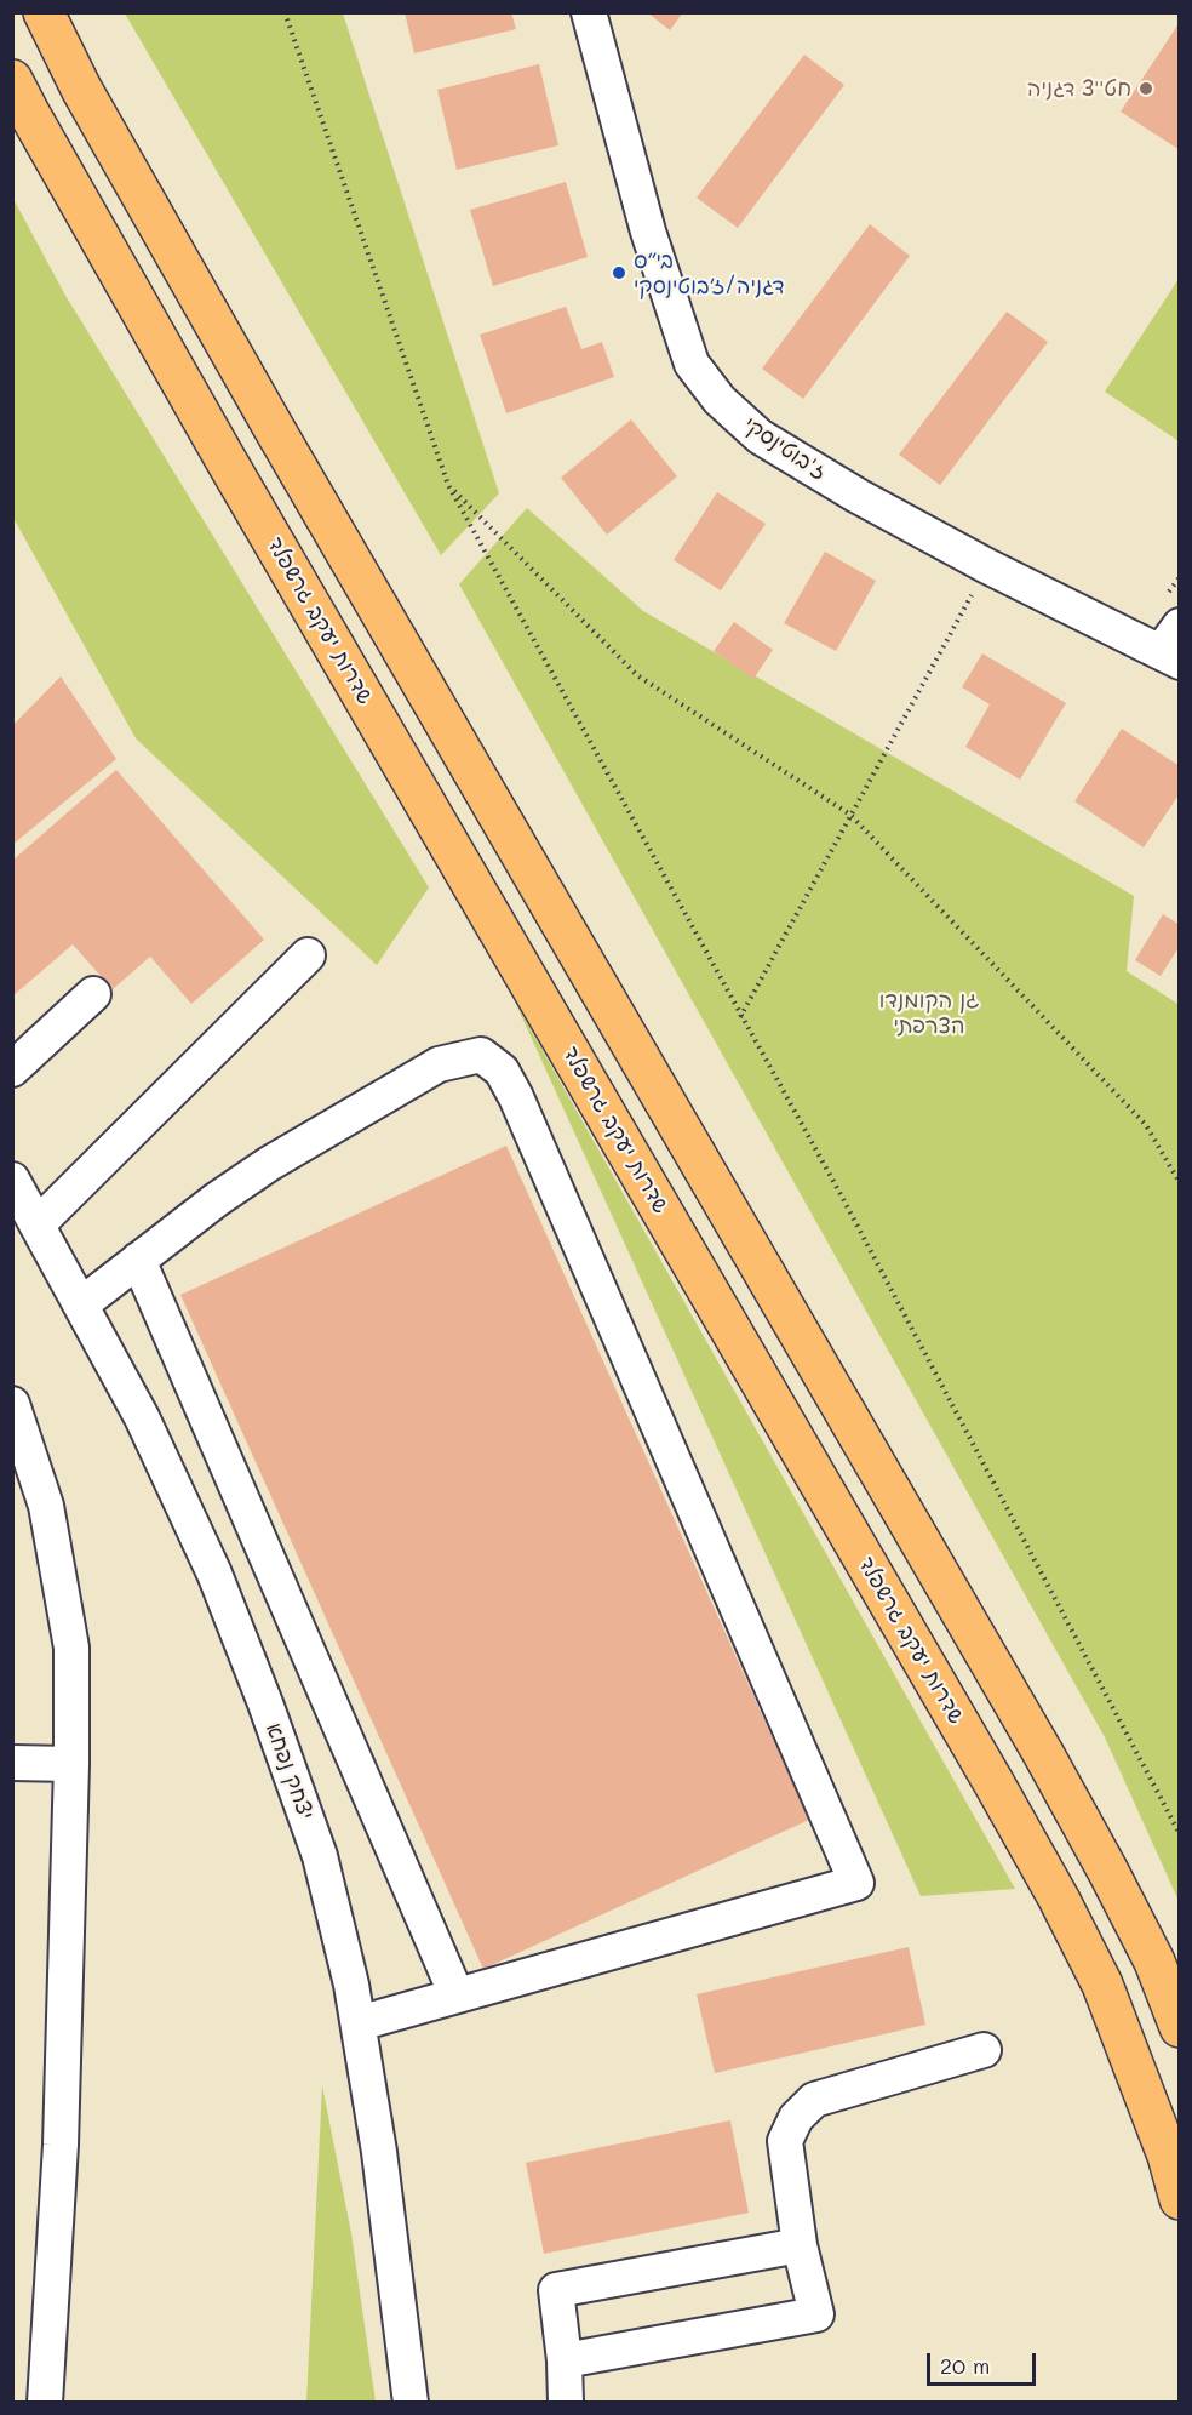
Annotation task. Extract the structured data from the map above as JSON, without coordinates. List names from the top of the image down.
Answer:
{
  "streets": {
    "main road": ["שדרות יעקב גרשפלד"],
    "street": ["ז'בוטינסקי", "יצחק נפחא"]
  },
  "parks": ["גן הקומנדו הצרפתי"],
  "places": ["חט''צ דגניה", "בי״ס דגניה/ז׳בוטינסקי"],
  "scale_bar": "20 m"
}
